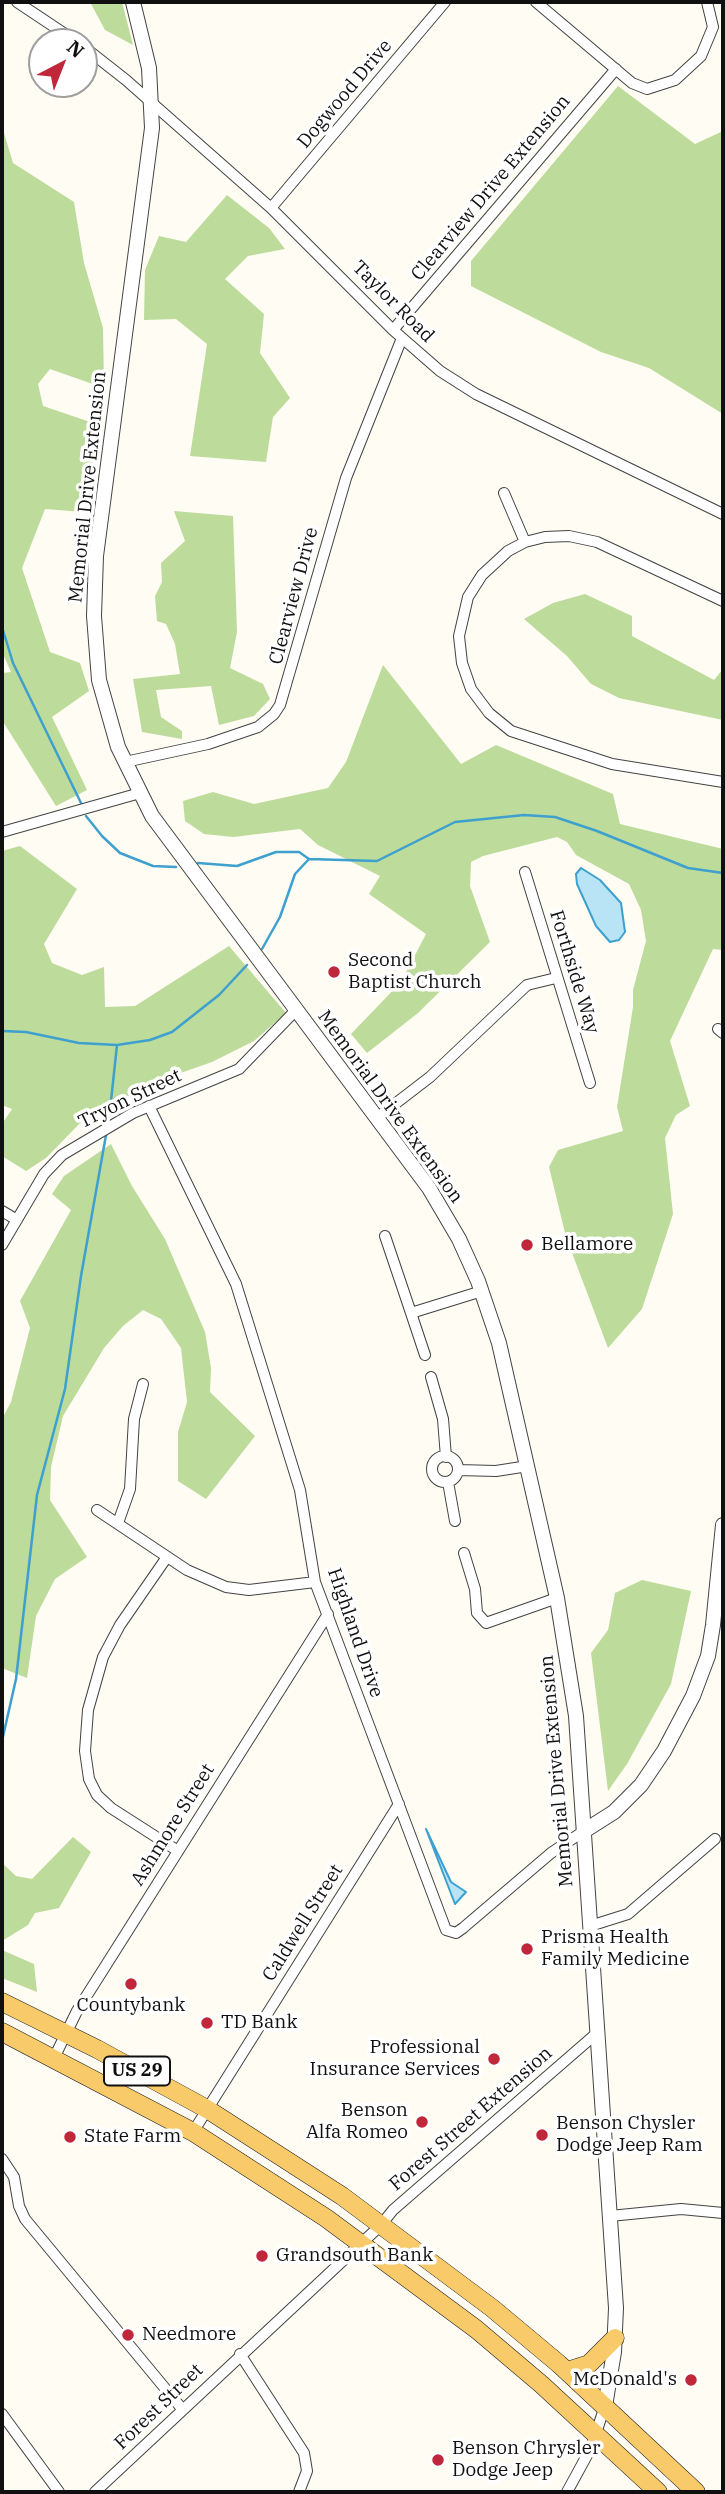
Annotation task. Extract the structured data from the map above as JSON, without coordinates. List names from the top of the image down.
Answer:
{
  "streets": {
    "main road": ["US 29"],
    "street": [
      "Dogwood Drive",
      "Clearview Drive Extension",
      "Taylor Road",
      "Memorial Drive Extension",
      "Clearview Drive",
      "Forthside Way",
      "Tryon Street",
      "Highland Drive",
      "Ashmore Street",
      "Caldwell Street",
      "Forest Street Extension",
      "Forest Street"
    ]
  },
  "crossings": [
    ["Dogwood Drive", "Taylor Road"],
    ["Clearview Drive Extension", "Taylor Road"],
    ["Clearview Drive Extension", "Clearview Drive"],
    ["Taylor Road", "Memorial Drive Extension"],
    ["Taylor Road", "Clearview Drive"],
    ["Memorial Drive Extension", "Clearview Drive"],
    ["Memorial Drive Extension", "Tryon Street"],
    ["Memorial Drive Extension", "Highland Drive"],
    ["Memorial Drive Extension", "US 29"],
    ["Memorial Drive Extension", "Forest Street Extension"],
    ["Tryon Street", "Highland Drive"],
    ["Highland Drive", "Ashmore Street"],
    ["Highland Drive", "Caldwell Street"],
    ["Ashmore Street", "US 29"],
    ["Caldwell Street", "US 29"],
    ["US 29", "Forest Street Extension"],
    ["US 29", "Forest Street"],
    ["Forest Street Extension", "Forest Street"]
  ],
  "places": [
    "Second Baptist Church",
    "Bellamore",
    "Prisma Health Family Medicine",
    "Countybank",
    "TD Bank",
    "Professional Insurance Services",
    "Benson Alfa Romeo",
    "Benson Chysler Dodge Jeep Ram",
    "State Farm",
    "Grandsouth Bank",
    "Needmore",
    "McDonald's",
    "Benson Chrysler Dodge Jeep"
  ],
  "north": "top right"
}
